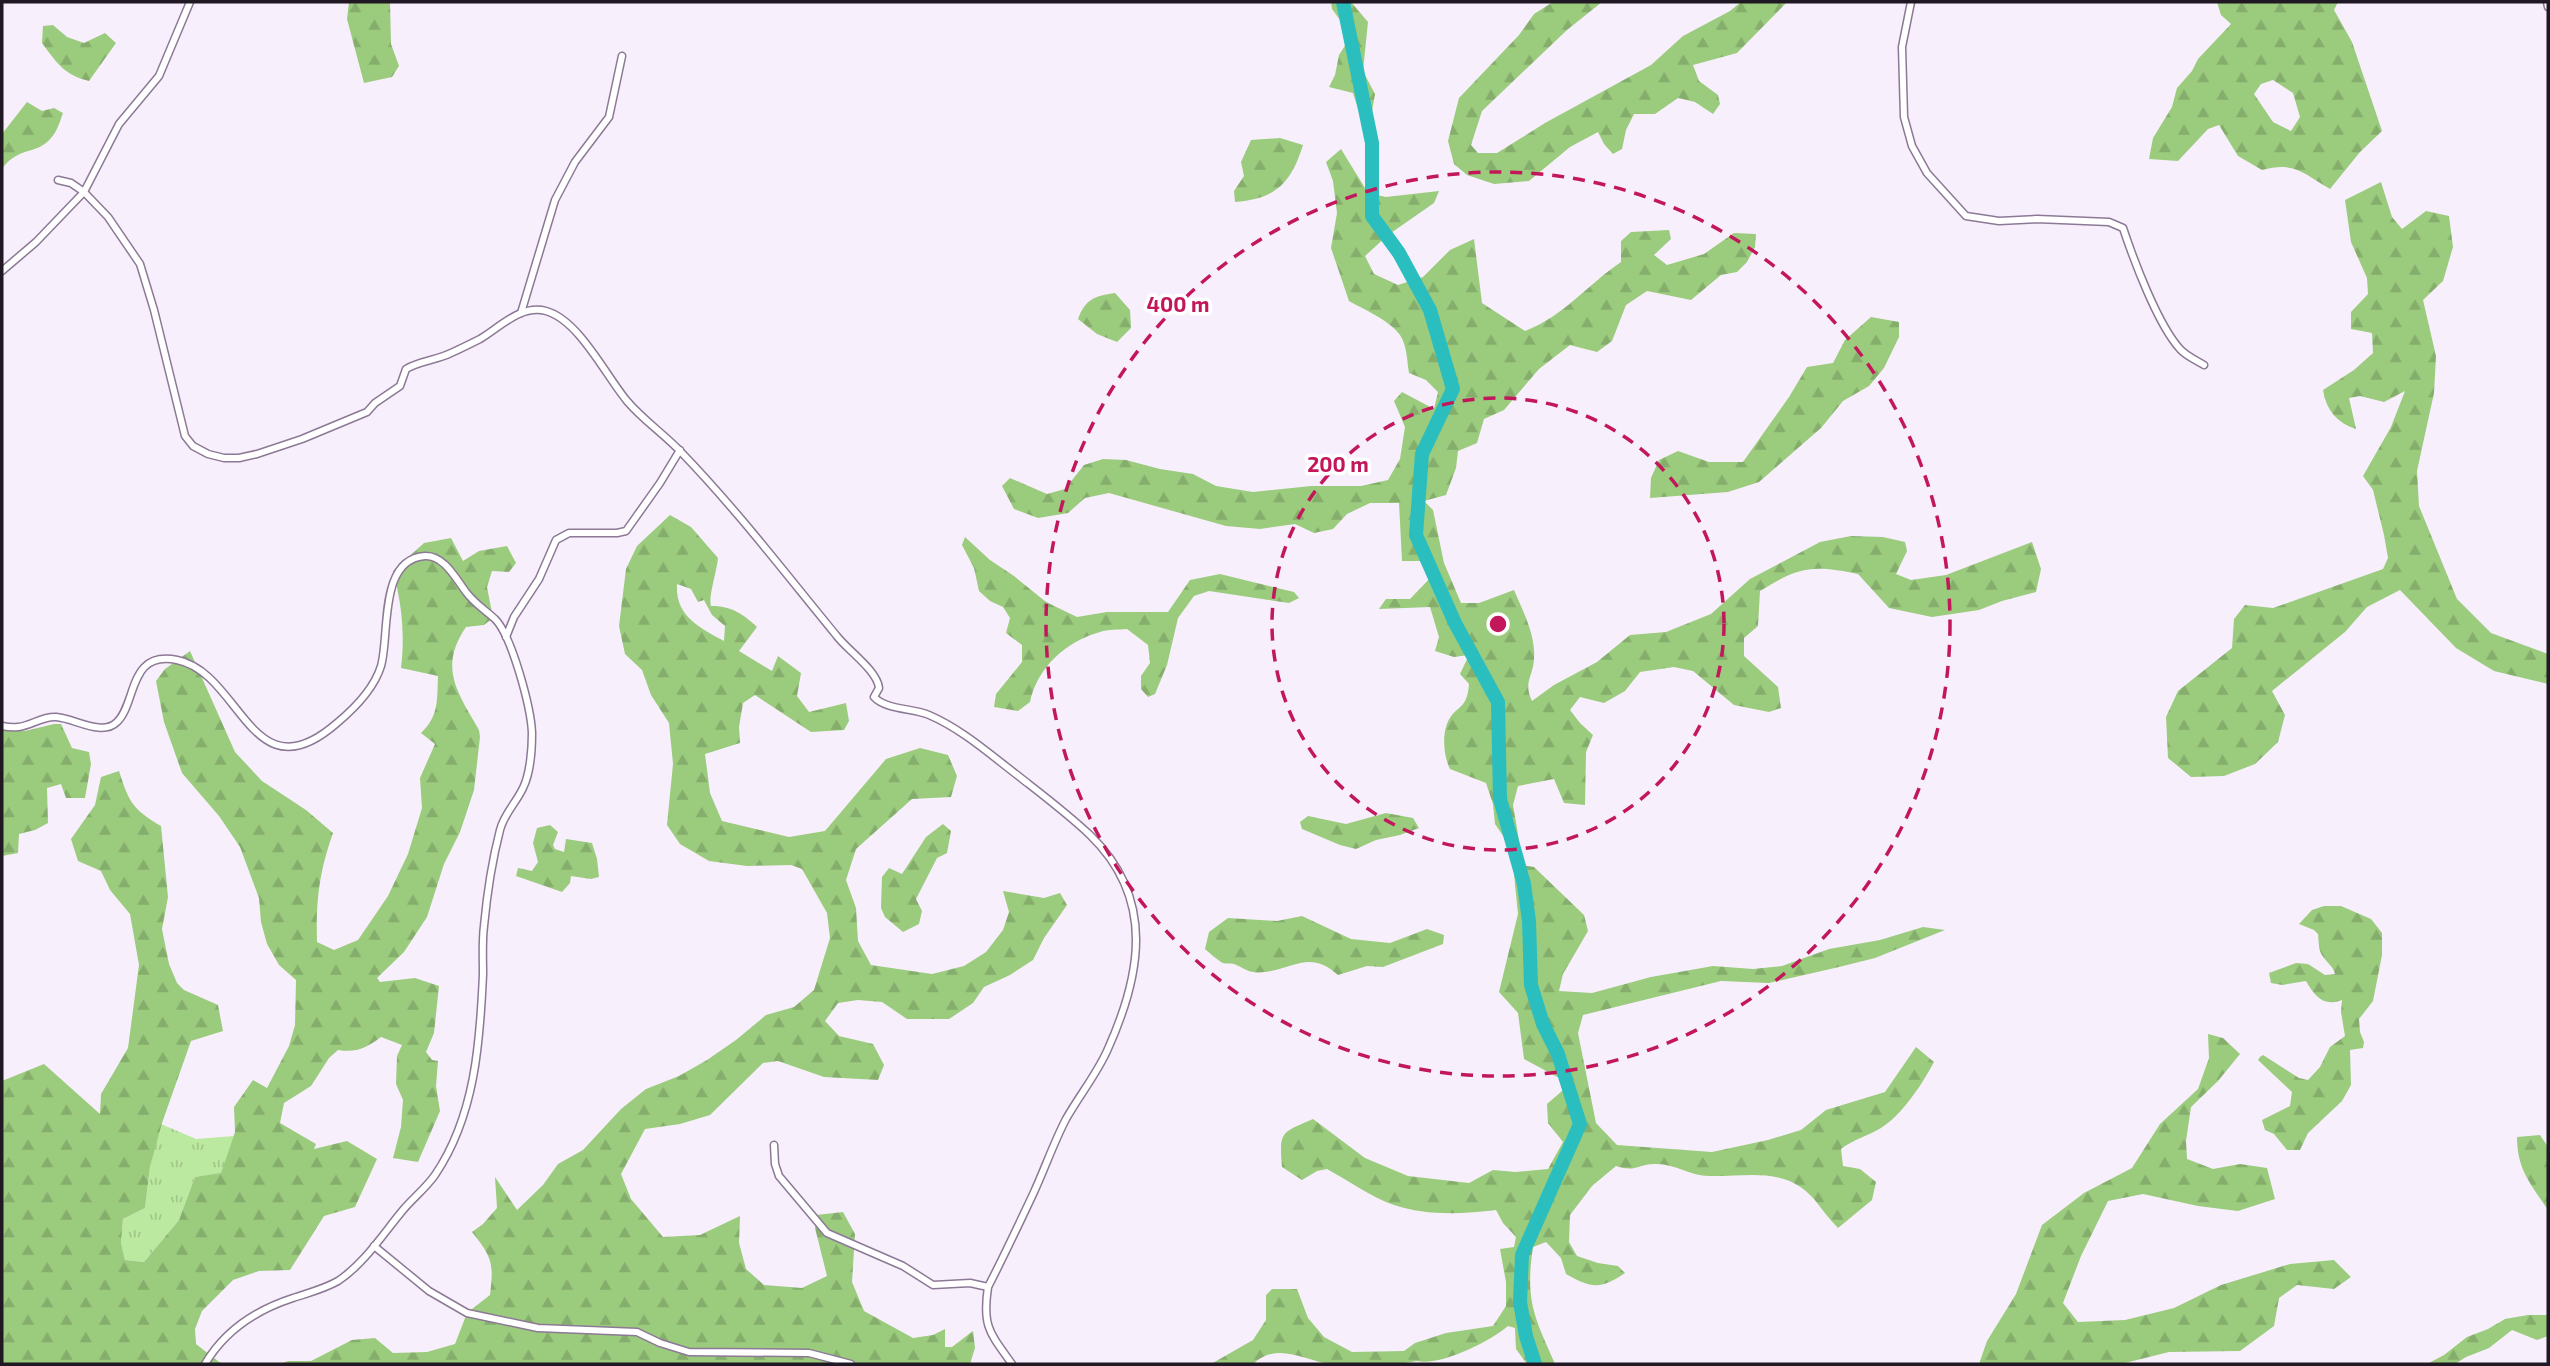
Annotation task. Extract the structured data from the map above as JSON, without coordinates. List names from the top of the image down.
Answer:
{
  "rings": ["400 m", "200 m"]
}
